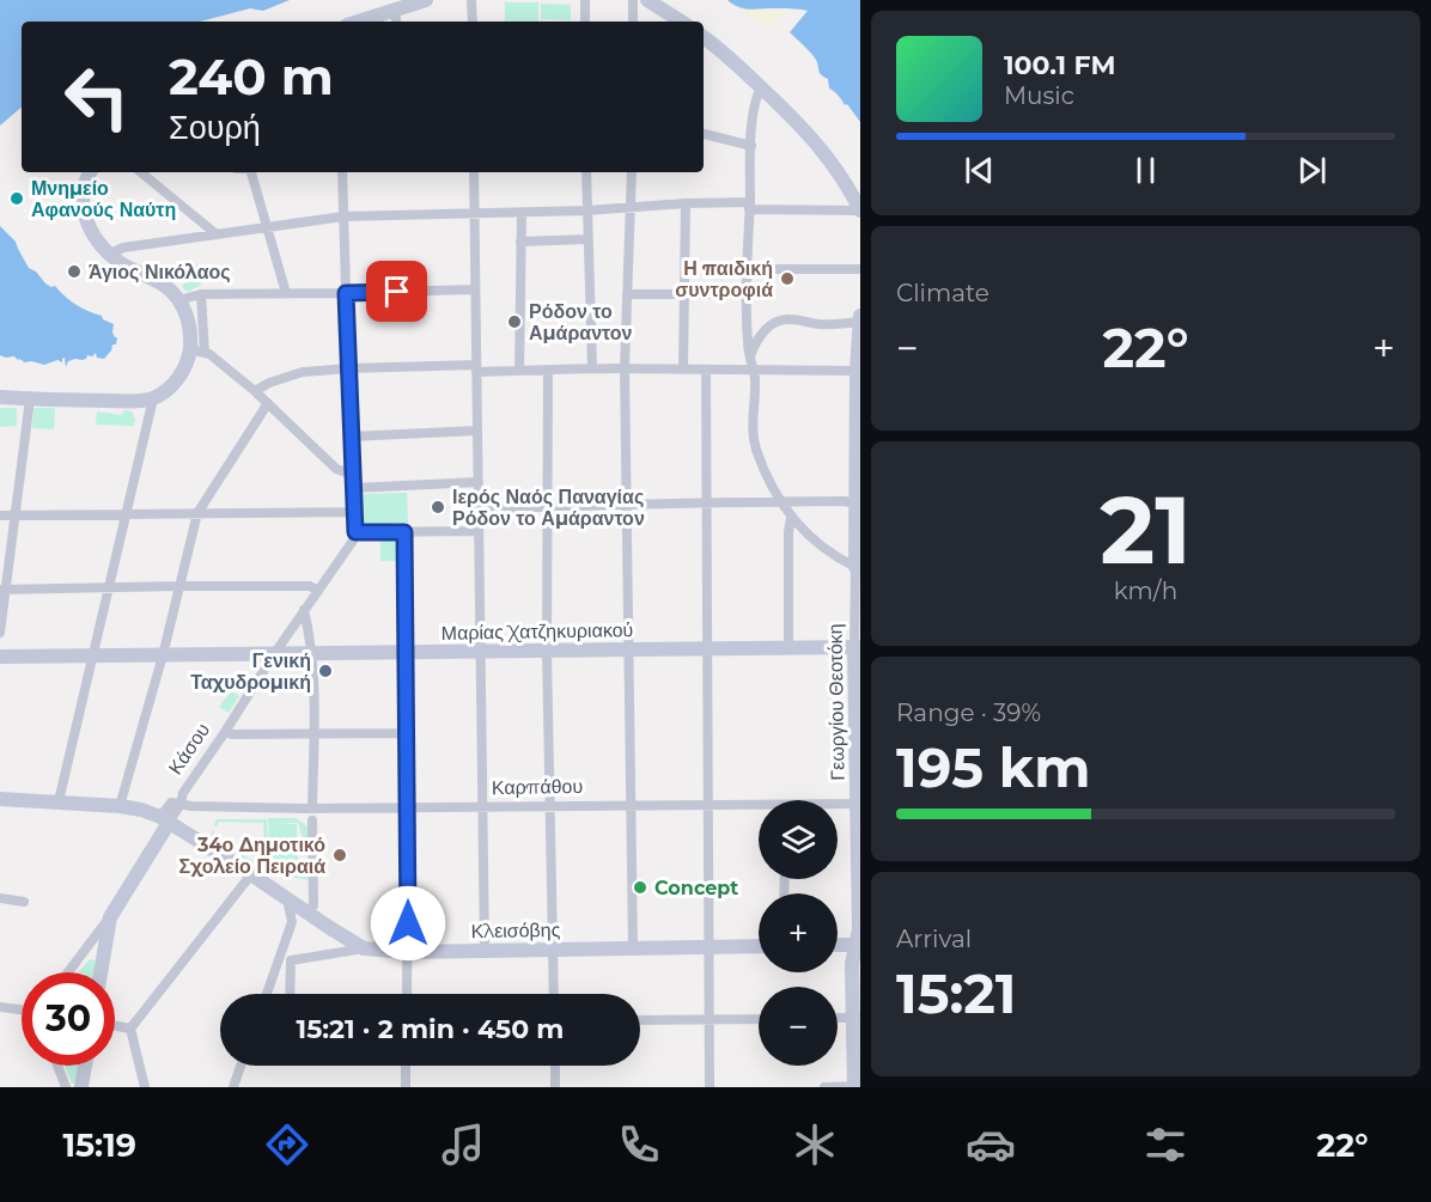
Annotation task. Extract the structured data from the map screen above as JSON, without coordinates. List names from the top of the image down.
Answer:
{
  "streets": {
    "street": [
      "Μαρίας Χατζηκυριακού",
      "Γεωργίου Θεοτόκη",
      "Κάσου",
      "Καρπάθου",
      "Κλεισόβης"
    ]
  },
  "crossings": [
    ["Μαρίας Χατζηκυριακού", "Γεωργίου Θεοτόκη"],
    ["Μαρίας Χατζηκυριακού", "Κάσου"],
    ["Γεωργίου Θεοτόκη", "Καρπάθου"],
    ["Κάσου", "Καρπάθου"],
    ["Κάσου", "Κλεισόβης"]
  ],
  "places": [
    "Μνημείο Αφανούς Ναύτη",
    "Άγιος Νικόλαος",
    "Η παιδική συντροφιά",
    "Ρόδον το Αμάραντον",
    "Ιερός Ναός Παναγίας Ρόδον το Αμάραντον",
    "Γενική Ταχυδρομική",
    "34ο Δημοτικό Σχολείο Πειραιά",
    "Concept"
  ],
  "page": {
    "turn": ["240 m", "Σουρή"],
    "song": ["100.1 FM", "Music"],
    "tile": [
      "Climate",
      ["21", "km/h"],
      ["Range · 39%", "195 km"],
      ["Arrival", "15:21"]
    ],
    "heat": ["−", "22°", "+"],
    "map_buttons": ["+", "−"],
    "limit": "30",
    "trip": "15:21 · 2 min · 450 m",
    "tabs": ["15:19", "22°"]
  }
}
